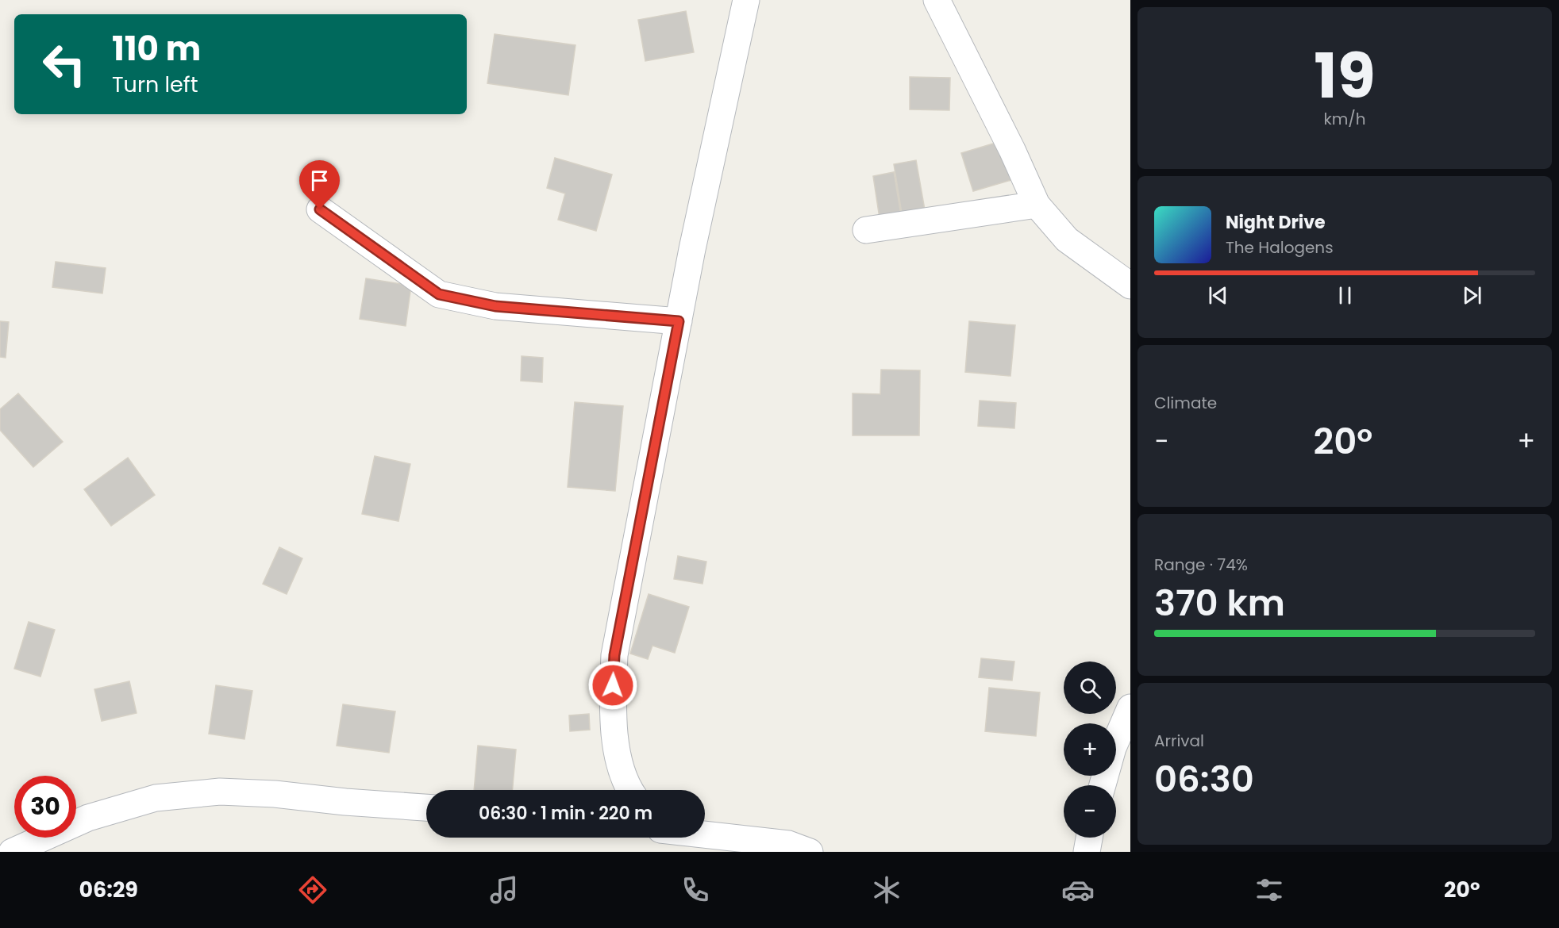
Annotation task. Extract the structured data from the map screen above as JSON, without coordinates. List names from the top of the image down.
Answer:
{
  "page": {
    "tile": [
      ["19", "km/h"],
      "Climate",
      ["Range · 74%", "370 km"],
      ["Arrival", "06:30"]
    ],
    "turn": ["110 m", "Turn left"],
    "song": ["Night Drive", "The Halogens"],
    "heat": ["−", "20°", "+"],
    "map_buttons": ["+", "−"],
    "limit": "30",
    "trip": "06:30 · 1 min · 220 m",
    "tabs": ["06:29", "20°"]
  }
}
